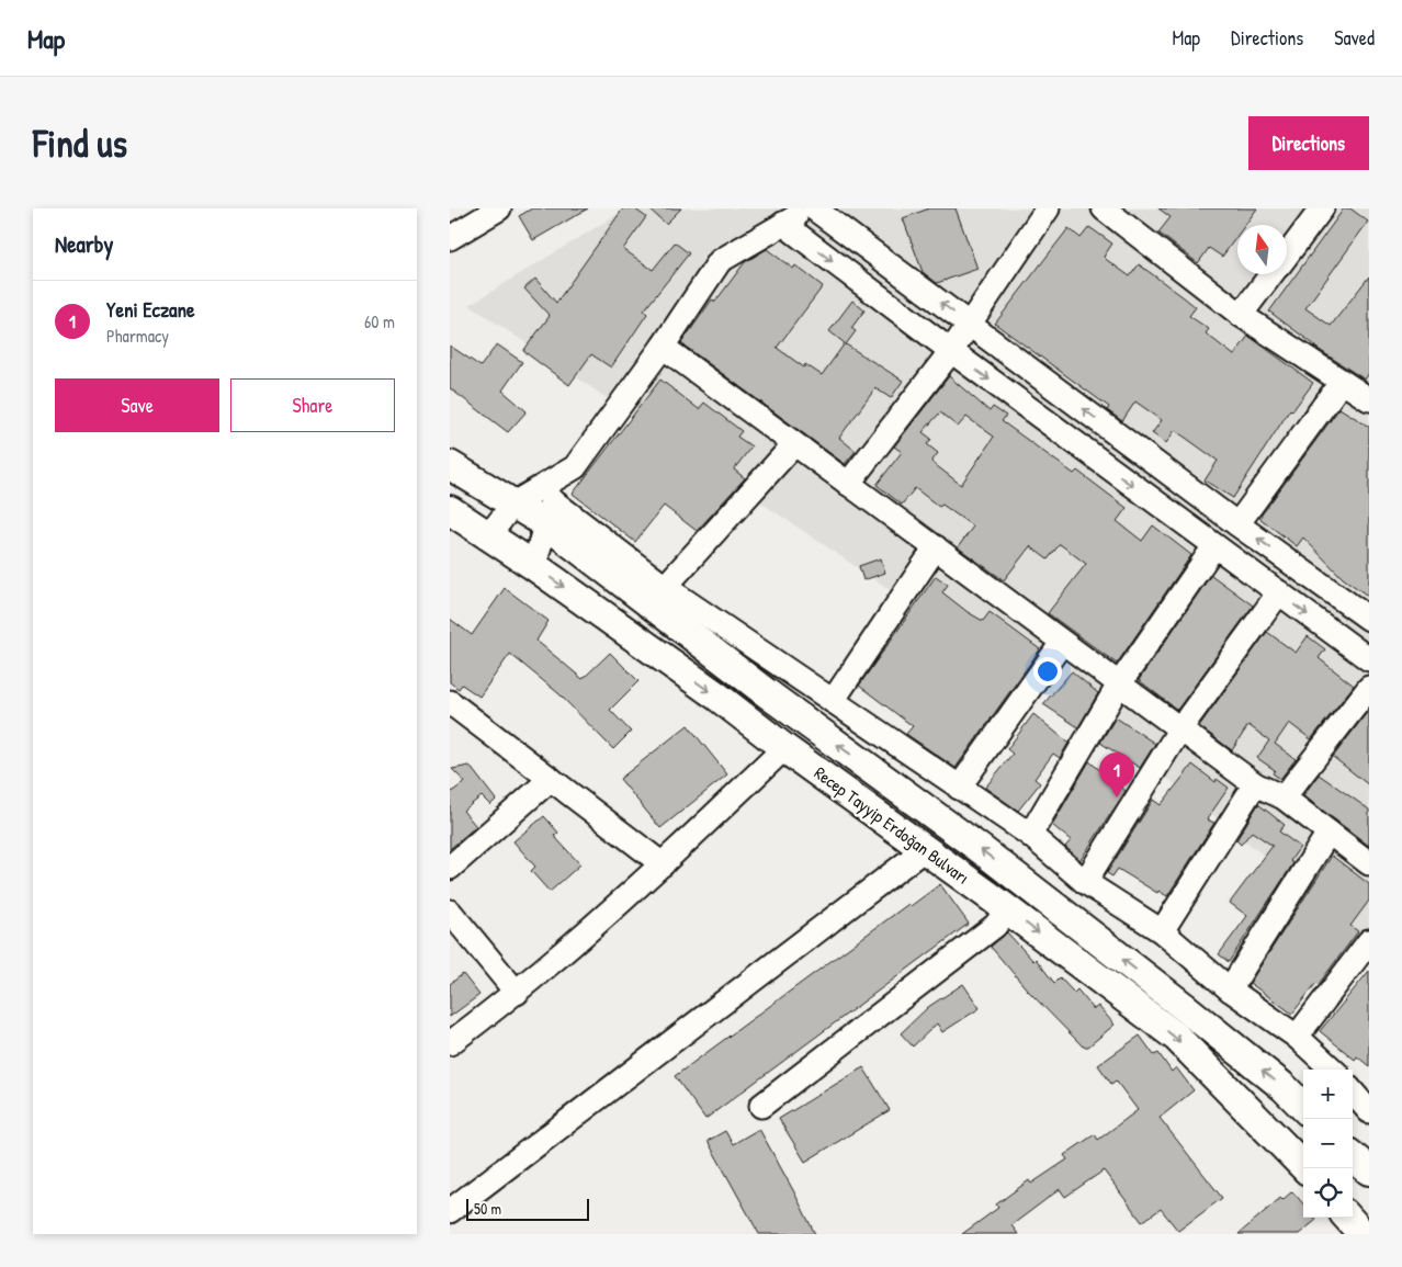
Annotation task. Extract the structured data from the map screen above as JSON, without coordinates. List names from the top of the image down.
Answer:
{
  "streets": {
    "main road": ["Recep Tayyip Erdoğan Bulvarı"]
  },
  "scale_bar": "50 m",
  "north": "top",
  "page": {
    "header": "Map",
    "nav": ["Map", "Directions", "Saved"],
    "buttons": [
      "Directions",
      ["Save", "Share"]
    ],
    "title": "Find us",
    "heading": "Nearby",
    "list": [
      {
        "mark": "1",
        "name": "Yeni Eczane",
        "note": "Pharmacy",
        "value": "60 m"
      }
    ],
    "pins": "1",
    "map_buttons": ["+", "−"],
    "scale": "50 m"
  }
}
